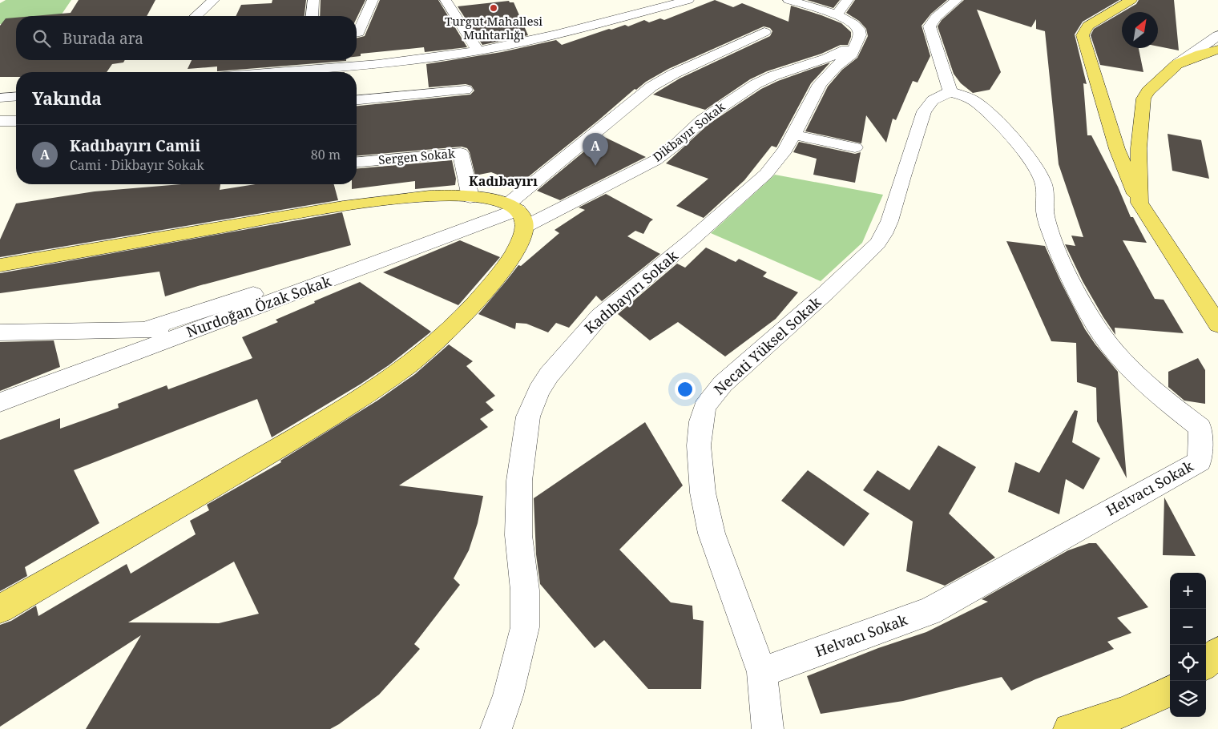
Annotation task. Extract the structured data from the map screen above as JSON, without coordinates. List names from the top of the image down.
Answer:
{
  "streets": {
    "street": [
      "Dikbayır Sokak",
      "Sergen Sokak",
      "Kadıbayırı Sokak",
      "Nurdoğan Özak Sokak",
      "Necati Yüksel Sokak",
      "Helvacı Sokak"
    ]
  },
  "crossings": [
    ["Dikbayır Sokak", "Kadıbayırı Sokak"],
    ["Dikbayır Sokak", "Nurdoğan Özak Sokak"],
    ["Necati Yüksel Sokak", "Helvacı Sokak"]
  ],
  "districts": ["Kadıbayırı"],
  "places": ["Turgut Mahallesi Muhtarlığı"],
  "north": "top right",
  "page": {
    "search": "Burada ara",
    "heading": "Yakında",
    "list": [
      {
        "mark": "A",
        "name": "Kadıbayırı Camii",
        "note": "Cami · Dikbayır Sokak",
        "value": "80 m"
      }
    ],
    "pins": "A",
    "map_buttons": ["+", "−"]
  }
}
